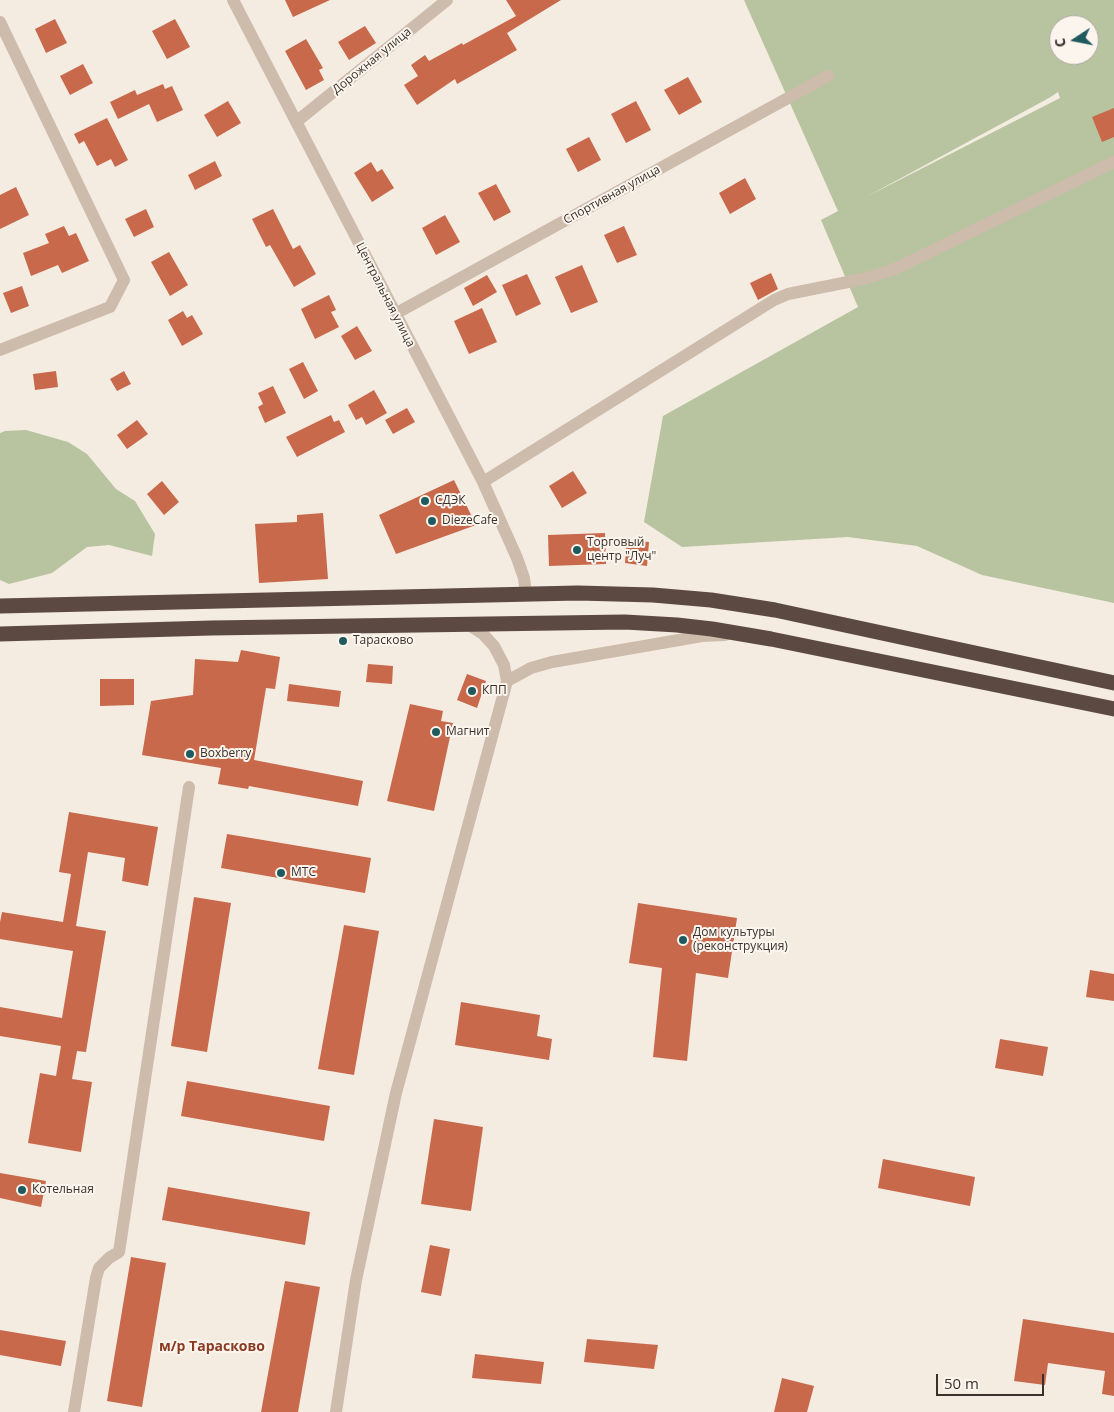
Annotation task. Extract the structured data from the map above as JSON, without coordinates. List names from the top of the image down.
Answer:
{
  "streets": {
    "street": ["Дорожная улица", "Спортивная улица", "Центральная улица"]
  },
  "crossings": [
    ["Дорожная улица", "Центральная улица"],
    ["Спортивная улица", "Центральная улица"]
  ],
  "districts": ["м/р Тарасково"],
  "places": [
    "СДЭК",
    "DiezeCafe",
    "Торговый центр \"Луч\"",
    "Тарасково",
    "КПП",
    "Магнит",
    "Boxberry",
    "МТС",
    "Дом культуры (реконструкция)",
    "Котельная"
  ],
  "scale_bar": "50 m",
  "north": "left"
}
